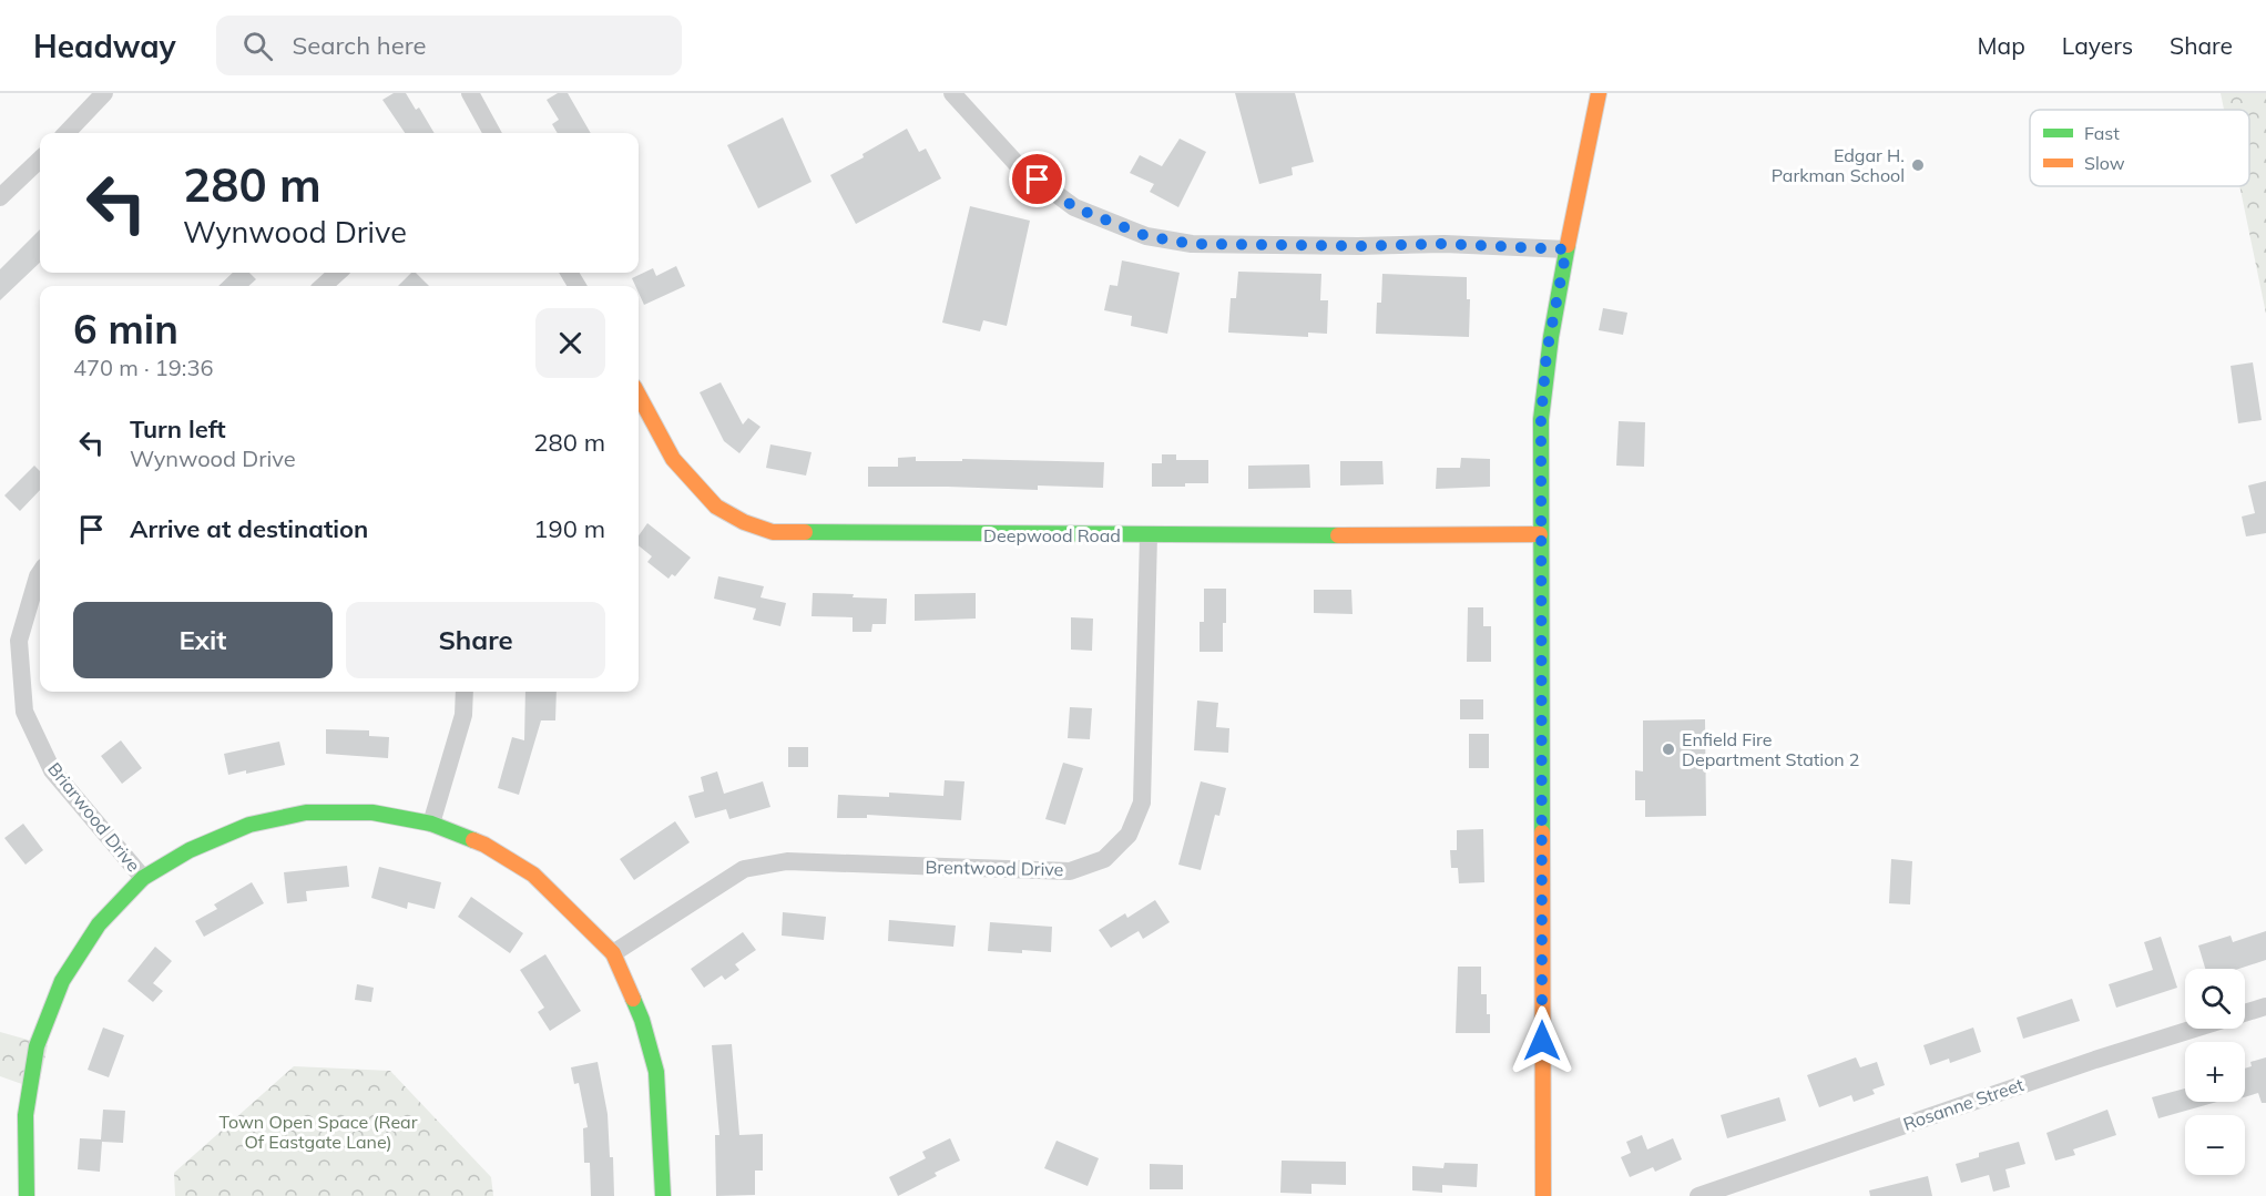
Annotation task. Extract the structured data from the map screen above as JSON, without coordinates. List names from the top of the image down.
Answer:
{
  "streets": {
    "street": [
      "Deepwood Road",
      "Briarwood Drive",
      "Brentwood Drive",
      "Rosanne Street"
    ]
  },
  "crossings": [
    ["Deepwood Road", "Brentwood Drive"]
  ],
  "parks": ["Town Open Space (Rear Of Eastgate Lane)"],
  "places": ["Edgar H. Parkman School", "Enfield Fire Department Station 2"],
  "legend": ["Fast", "Slow"],
  "page": {
    "header": "Headway",
    "search": "Search here",
    "nav": ["Map", "Layers", "Share"],
    "turn": ["280 m", "Wynwood Drive"],
    "heading": ["6 min", "470 m · 19:36"],
    "list": [
      {
        "name": "Turn left",
        "note": "Wynwood Drive",
        "value": "280 m"
      },
      {
        "name": "Arrive at destination",
        "value": "190 m"
      }
    ],
    "buttons": ["Exit", "Share"],
    "map_buttons": ["+", "−"]
  }
}
